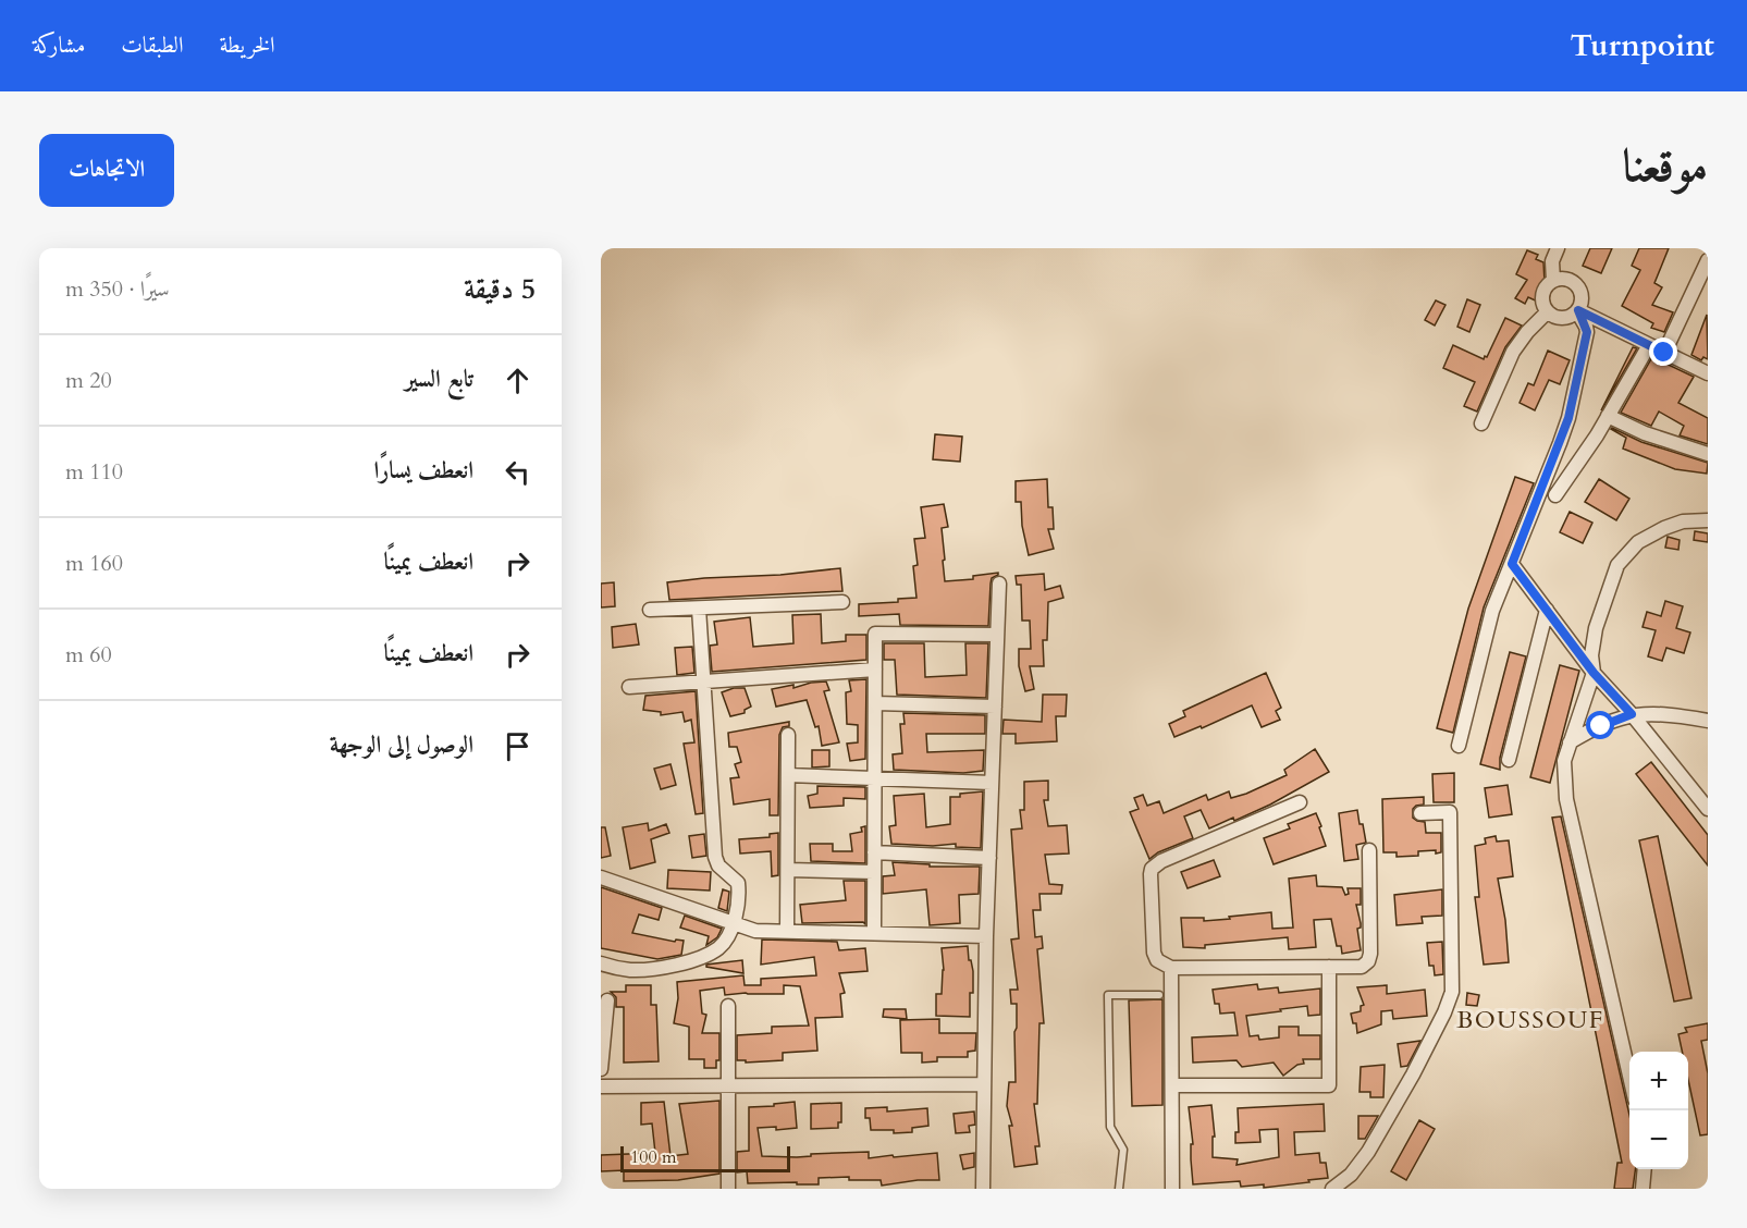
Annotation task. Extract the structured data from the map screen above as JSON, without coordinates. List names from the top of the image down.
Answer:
{
  "districts": ["BOUSSOUF"],
  "scale_bar": "100 m",
  "page": {
    "header": "Turnpoint",
    "nav": ["الخريطة", "الطبقات", "مشاركة"],
    "title": "موقعنا",
    "buttons": "الاتجاهات",
    "heading": ["5 دقيقة", "سيرًا · 350 m"],
    "list": [
      ["تابع السير", "20 m"],
      ["انعطف يسارًا", "110 m"],
      ["انعطف يمينًا", "160 m"],
      ["انعطف يمينًا", "60 m"],
      "الوصول إلى الوجهة"
    ],
    "map_buttons": ["+", "−"],
    "scale": "100 m"
  }
}
